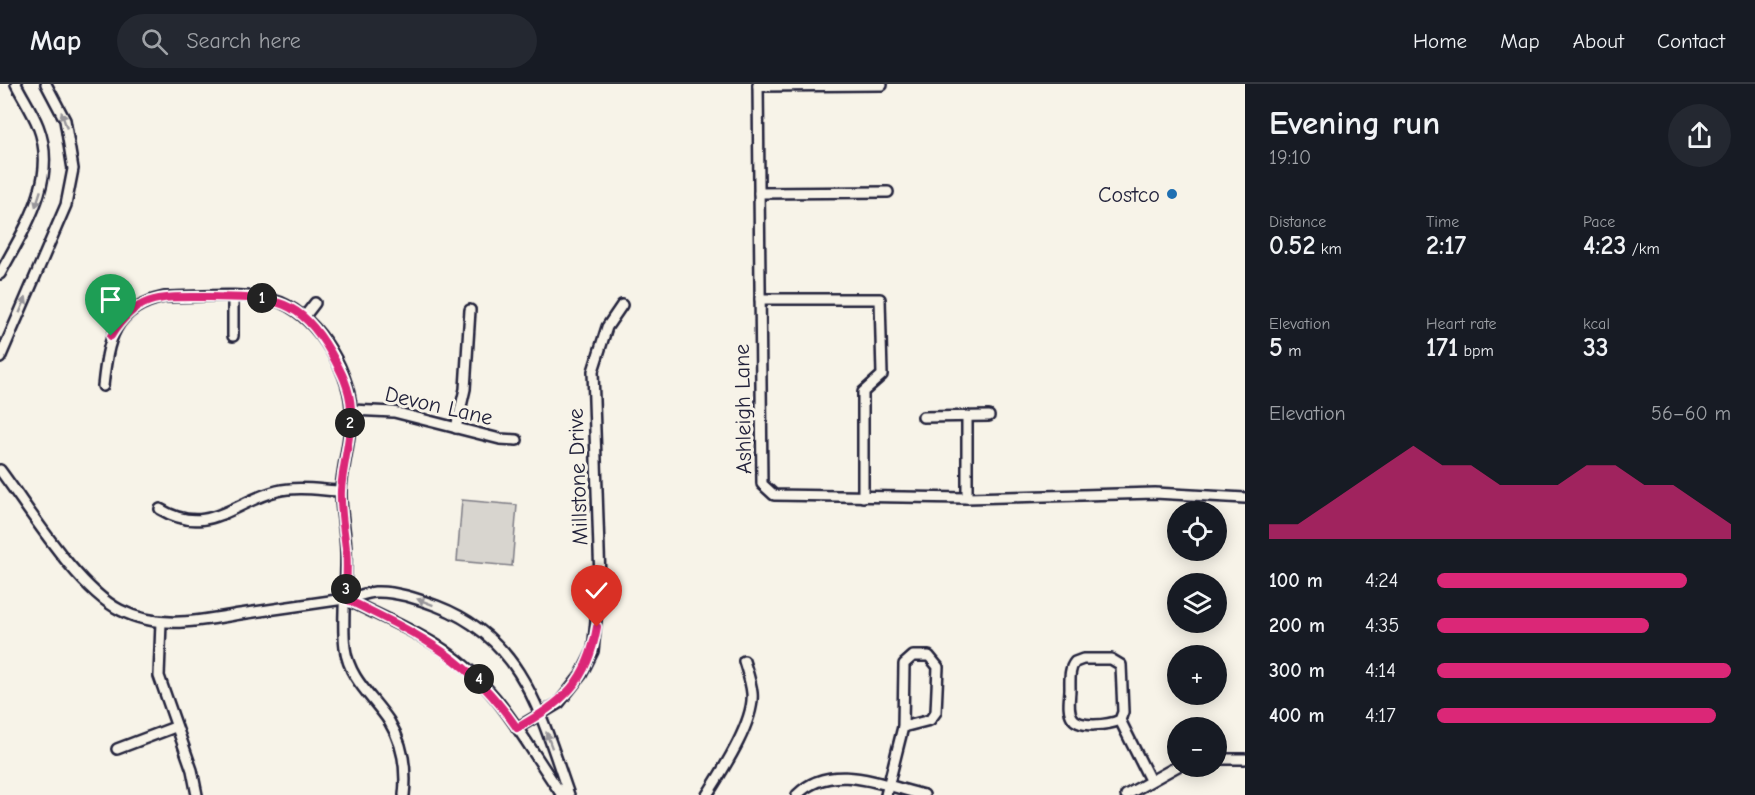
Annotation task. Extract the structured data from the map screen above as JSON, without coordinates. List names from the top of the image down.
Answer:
{
  "streets": {
    "street": ["Devon Lane", "Ashleigh Lane", "Millstone Drive"]
  },
  "places": ["Costco"],
  "page": {
    "header": "Map",
    "search": "Search here",
    "nav": [
      "Home",
      "Map",
      "About",
      "Contact"
    ],
    "heading": ["Evening run", "19:10"],
    "stats": [
      ["Distance", "0.52 km"],
      ["Time", "2:17"],
      ["Pace", "4:23 /km"],
      ["Elevation", "5 m"],
      ["Heart rate", "171 bpm"],
      ["kcal", "33"]
    ],
    "pins": [
      "1",
      "2",
      "3",
      "4"
    ],
    "chart": ["Elevation", "56–60 m"],
    "map_buttons": ["+", "−"],
    "list": [
      {
        "name": "100 m",
        "note": "4:24"
      },
      {
        "name": "200 m",
        "note": "4:35"
      },
      {
        "name": "300 m",
        "note": "4:14"
      },
      {
        "name": "400 m",
        "note": "4:17"
      }
    ]
  }
}
